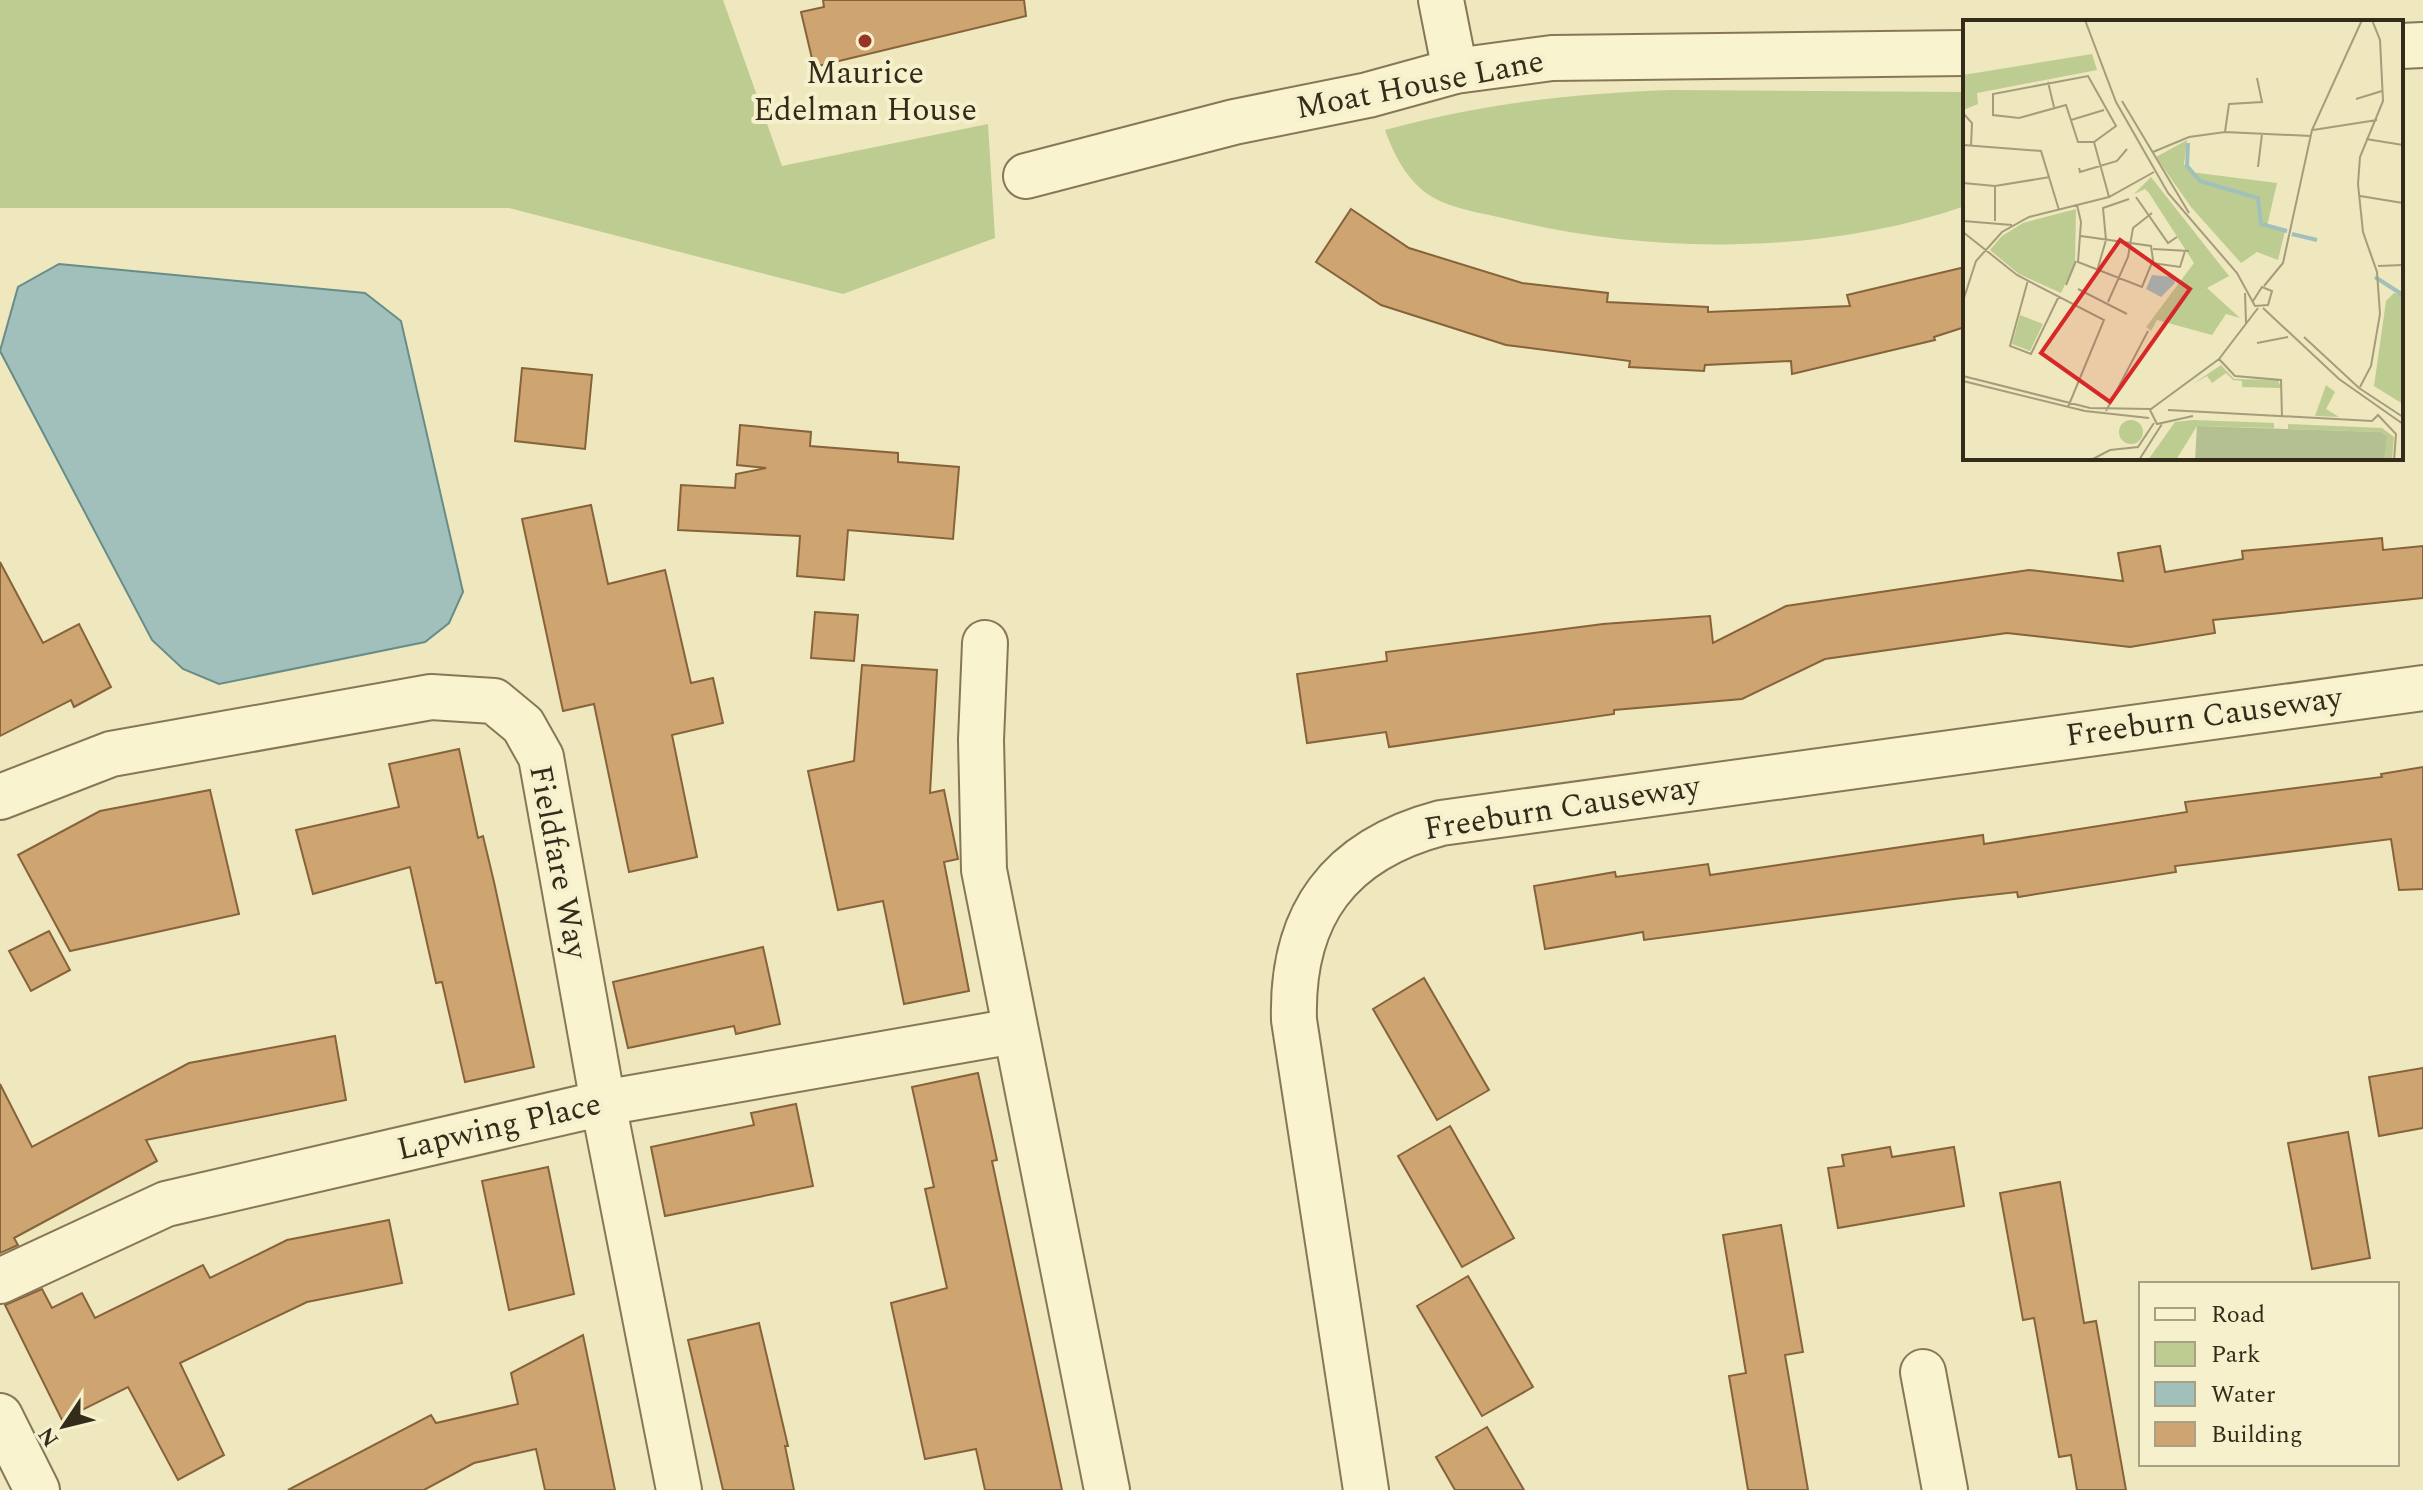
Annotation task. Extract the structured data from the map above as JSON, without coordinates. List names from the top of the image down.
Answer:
{
  "streets": {
    "street": [
      "Moat House Lane",
      "Freeburn Causeway",
      "Fieldfare Way",
      "Lapwing Place"
    ]
  },
  "crossings": [
    ["Fieldfare Way", "Lapwing Place"]
  ],
  "places": ["Maurice Edelman House"],
  "legend": [
    "Road",
    "Park",
    "Water",
    "Building"
  ],
  "north": "bottom left"
}
